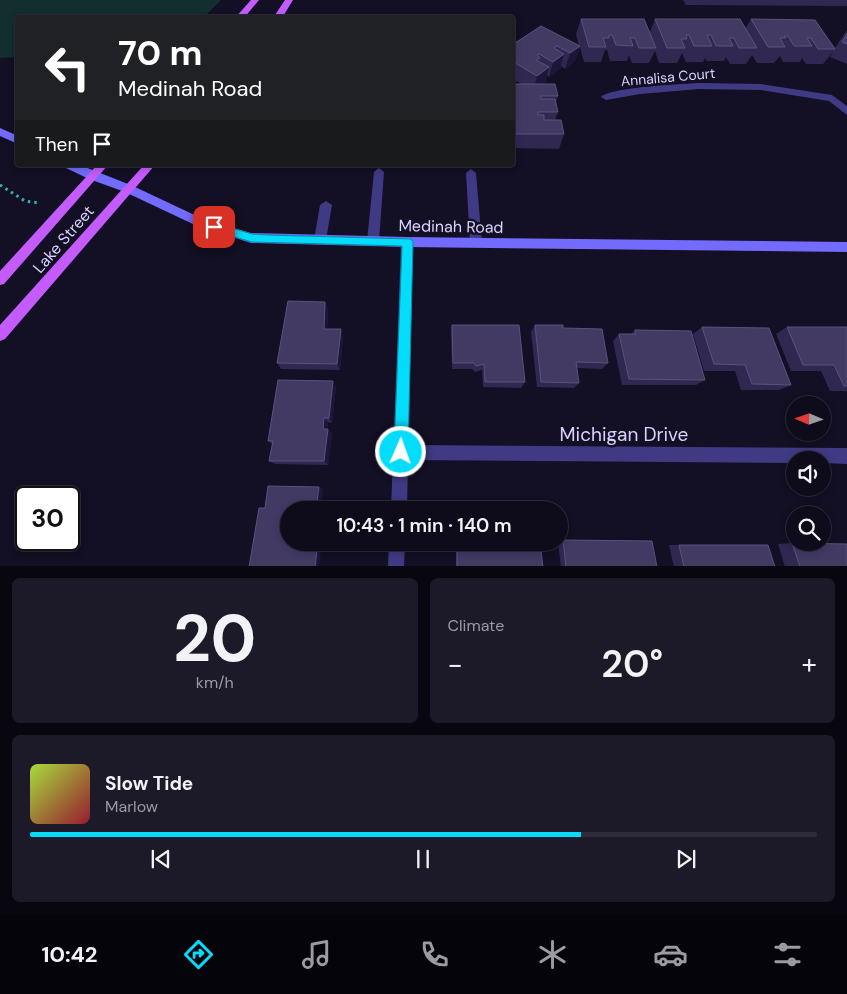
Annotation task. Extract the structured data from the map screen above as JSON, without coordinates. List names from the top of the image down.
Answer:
{
  "streets": {
    "main road": ["Lake Street"],
    "street": ["Annalisa Court", "Medinah Road", "Michigan Drive"]
  },
  "crossings": [
    ["Medinah Road", "Lake Street"]
  ],
  "north": "left",
  "page": {
    "turn": ["70 m", "Medinah Road"],
    "then": "Then",
    "limit": "30",
    "trip": "10:43 · 1 min · 140 m",
    "tile": [
      ["20", "km/h"],
      "Climate"
    ],
    "heat": ["−", "20°", "+"],
    "song": ["Slow Tide", "Marlow"],
    "tabs": "10:42"
  }
}
